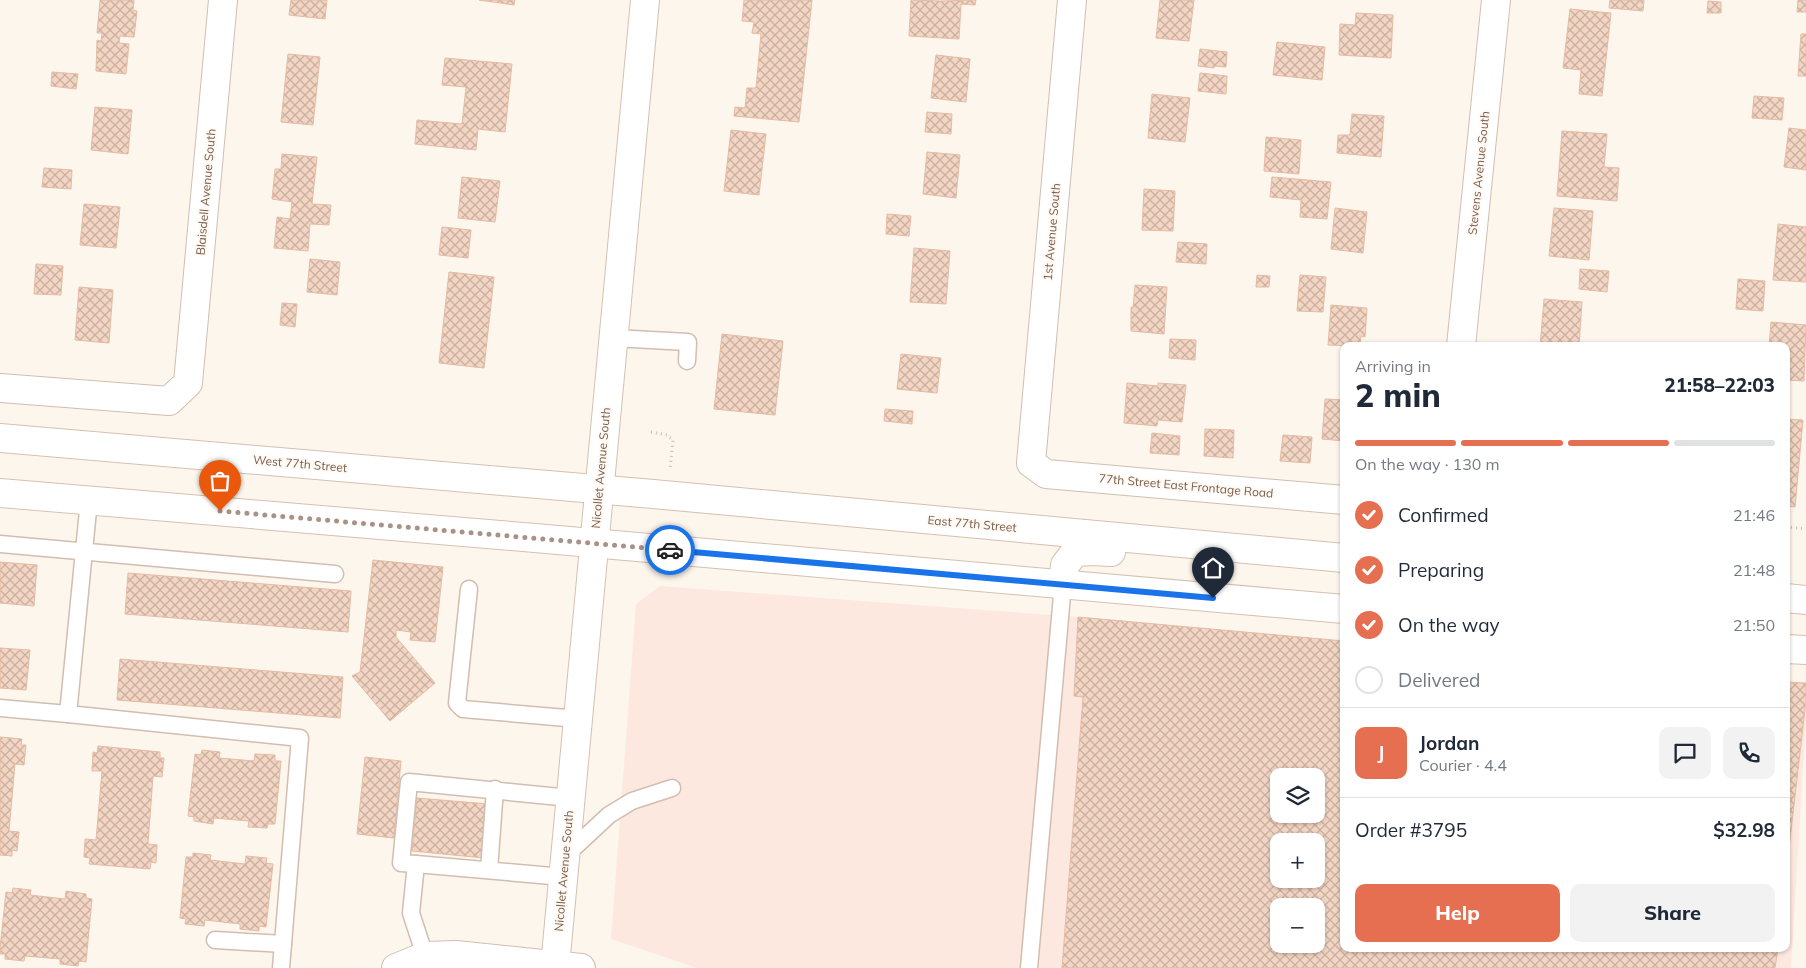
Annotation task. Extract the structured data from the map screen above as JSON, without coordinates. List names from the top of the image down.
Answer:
{
  "streets": {
    "street": [
      "Stevens Avenue South",
      "Blaisdell Avenue South",
      "1st Avenue South",
      "West 77th Street",
      "Nicollet Avenue South",
      "77th Street East Frontage Road",
      "East 77th Street"
    ]
  },
  "crossings": [
    ["1st Avenue South", "77th Street East Frontage Road"],
    ["West 77th Street", "Nicollet Avenue South"],
    ["West 77th Street", "East 77th Street"],
    ["Nicollet Avenue South", "East 77th Street"]
  ],
  "page": {
    "heading": ["2 min", "Arriving in", "21:58–22:03"],
    "panel": [
      "Jordan",
      "Courier · 4.4",
      "Order #3795",
      "$32.98"
    ],
    "bar": "On the way · 130 m",
    "list": [
      ["Confirmed", "21:46"],
      ["Preparing", "21:48"],
      ["On the way", "21:50"],
      "Delivered"
    ],
    "round": "J",
    "map_buttons": ["+", "−"],
    "buttons": ["Help", "Share"]
  }
}
